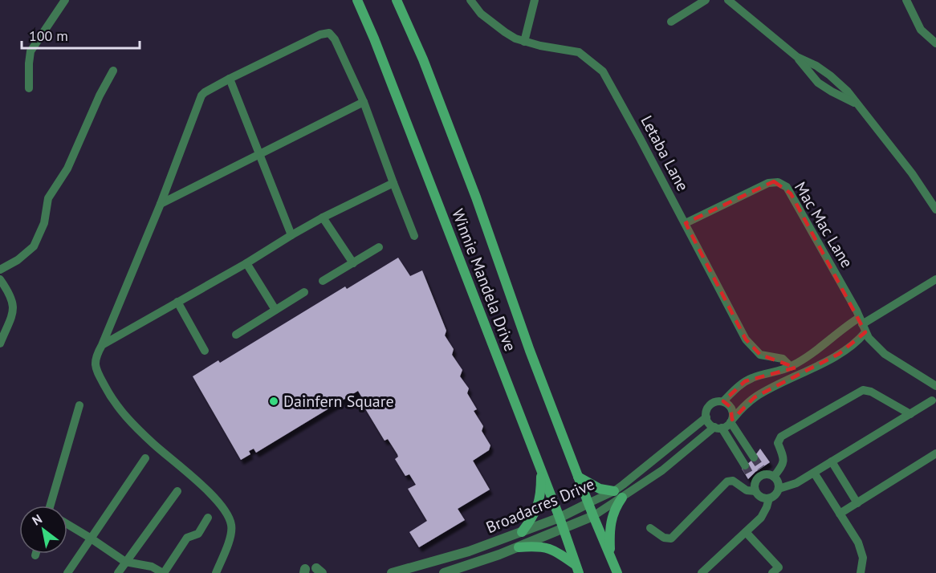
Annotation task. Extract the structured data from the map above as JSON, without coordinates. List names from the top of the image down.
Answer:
{
  "streets": {
    "main road": ["Winnie Mandela Drive"],
    "street": ["Letaba Lane", "Mac Mac Lane", "Broadacres Drive"]
  },
  "crossings": [
    ["Letaba Lane", "Mac Mac Lane"],
    ["Winnie Mandela Drive", "Broadacres Drive"]
  ],
  "places": ["Dainfern Square"],
  "scale_bar": "100 m",
  "north": "top left"
}
